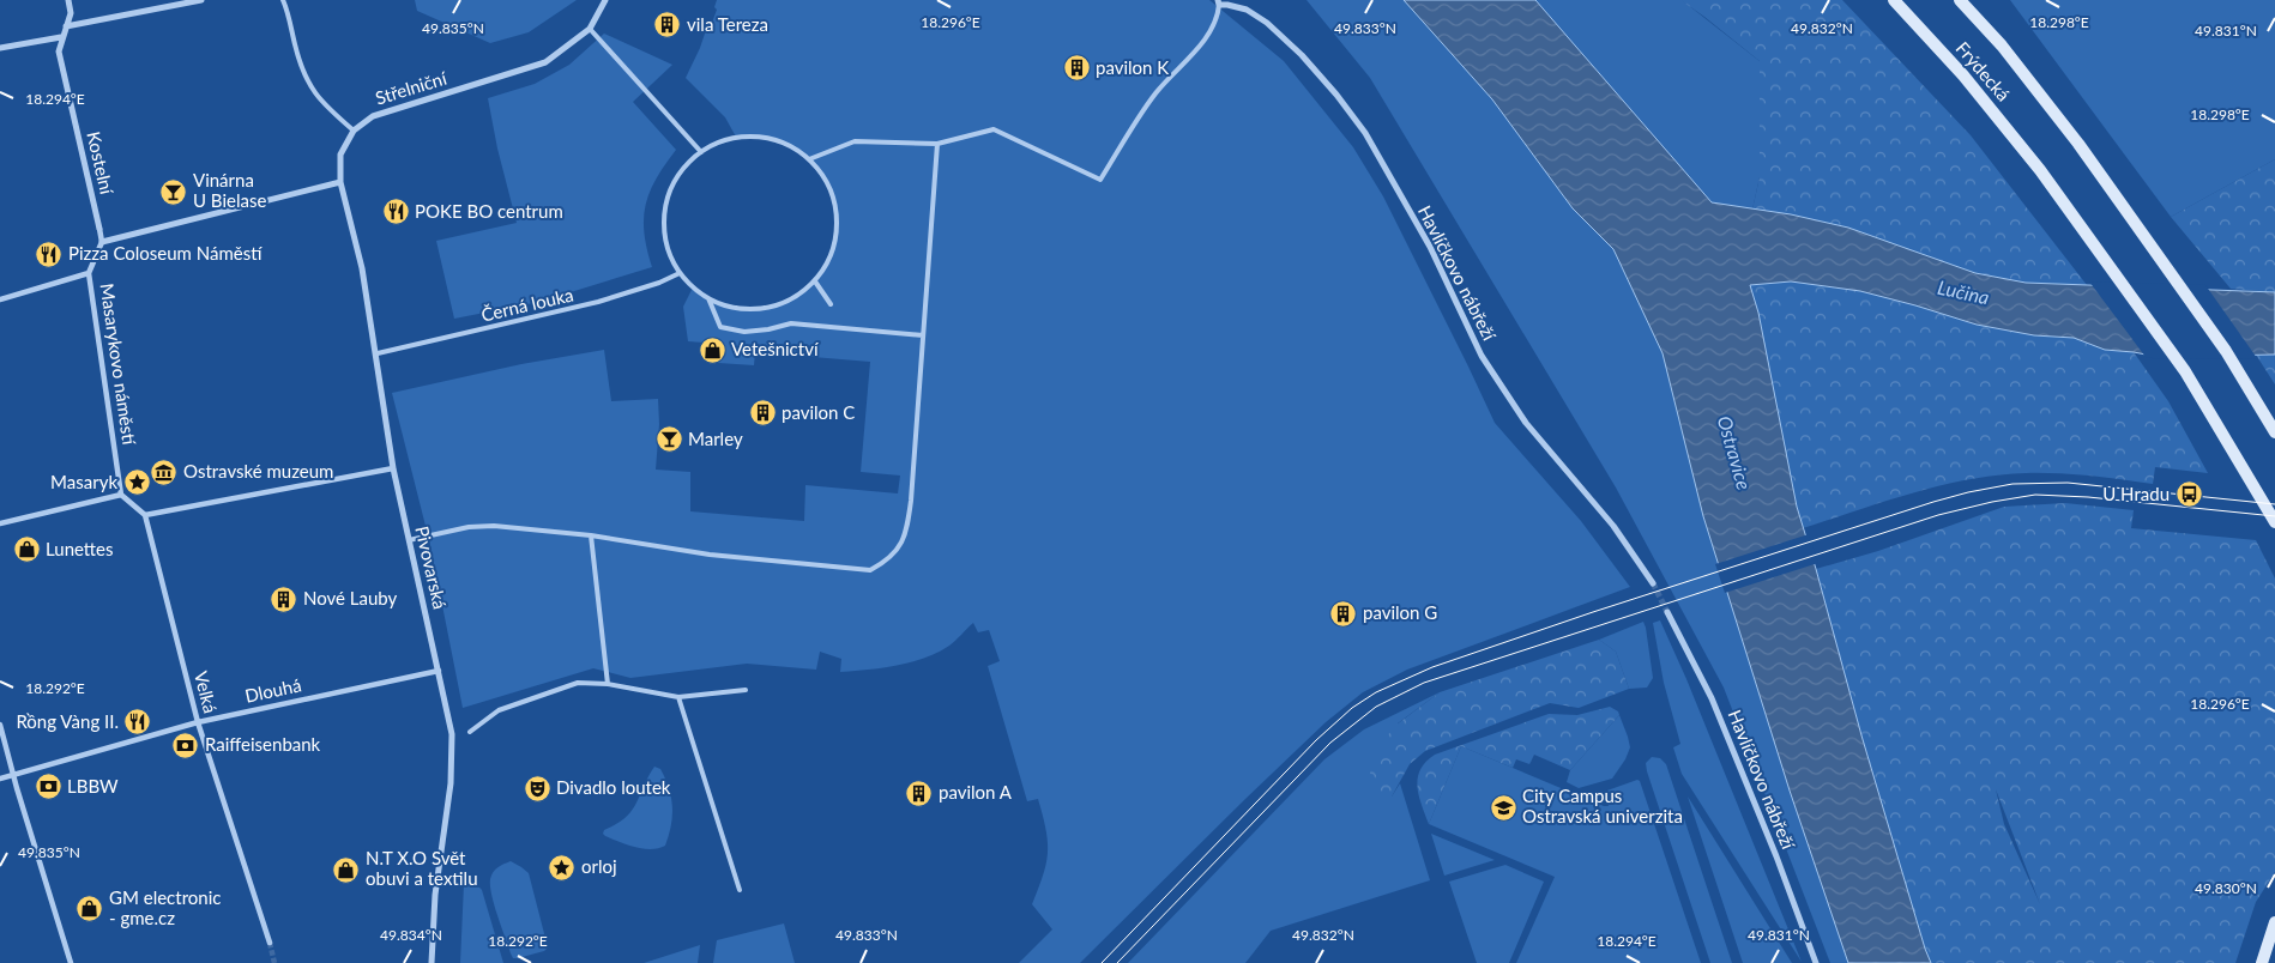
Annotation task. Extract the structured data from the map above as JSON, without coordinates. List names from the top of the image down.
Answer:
{
  "streets": {
    "main road": ["Frýdecká"],
    "street": [
      "Střelniční",
      "Kostelní",
      "Havlíčkovo nábřeží",
      "Masarykovo náměstí",
      "Pivovarská",
      "Dlouhá",
      "Velká"
    ],
    "lane": ["Černá louka"]
  },
  "crossings": [
    ["Černá louka", "Pivovarská"],
    ["Pivovarská", "Dlouhá"],
    ["Dlouhá", "Velká"]
  ],
  "water": ["Lučina", "Ostravice"],
  "places": {
    "building": [
      "vila Tereza",
      "pavilon K",
      "pavilon C",
      "Nové Lauby",
      "pavilon G",
      "pavilon A"
    ],
    "bar": ["Vinárna U Bielase", "Marley"],
    "restaurant": ["POKE BO centrum", "Pizza Coloseum Náměstí", "Rồng Vàng II."],
    "shop": [
      "Vetešnictví",
      "Lunettes",
      "N.T X.O Svět obuvi a textilu",
      "GM electronic - gme.cz"
    ],
    "museum": ["Ostravské muzeum"],
    "place": ["Masaryk", "orloj"],
    "bus stop": ["U Hradu"],
    "bank": ["Raiffeisenbank", "LBBW"],
    "theatre": ["Divadlo loutek"],
    "school or university": ["City Campus Ostravská univerzita"]
  },
  "coordinates": [
    "18.296°E",
    "18.298°E",
    "49.835°N",
    "49.833°N",
    "49.832°N",
    "49.831°N",
    "18.294°E",
    "18.292°E",
    "49.830°N",
    "49.834°N"
  ]
}
